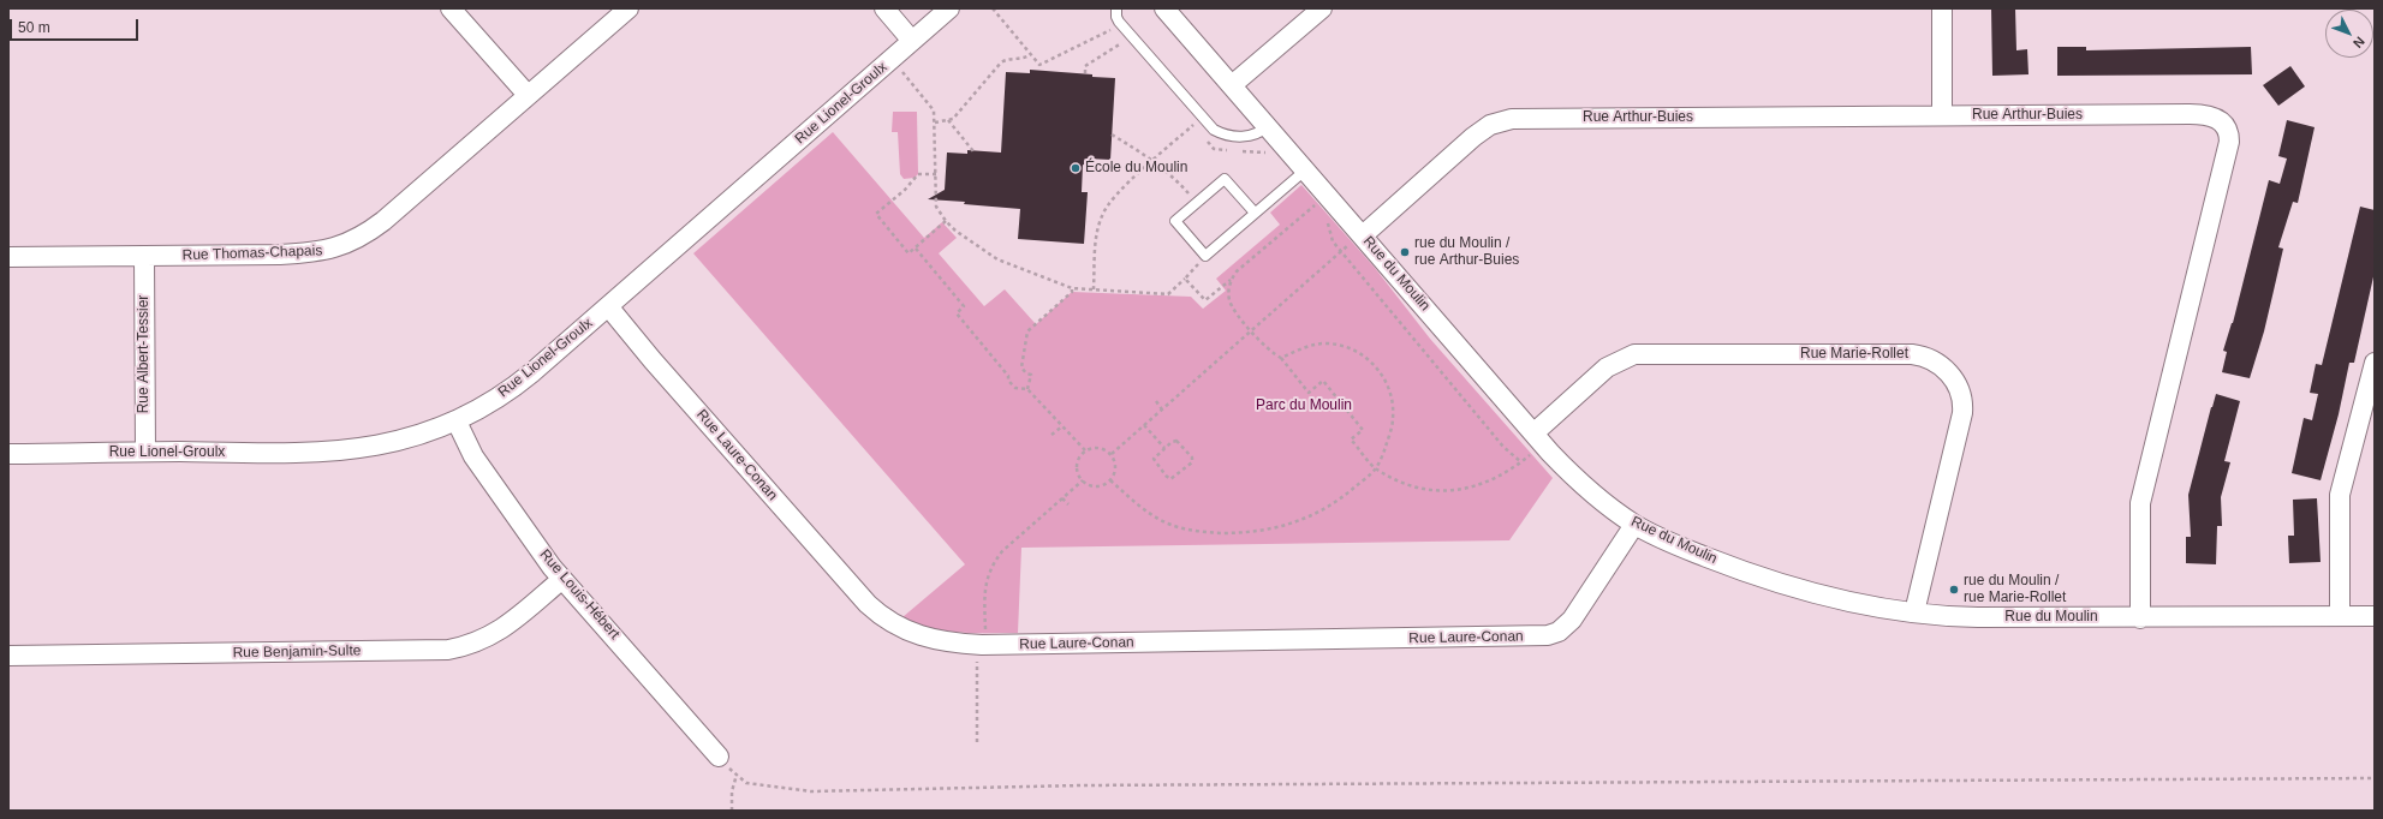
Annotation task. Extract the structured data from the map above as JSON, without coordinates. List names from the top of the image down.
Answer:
{
  "streets": {
    "street": [
      "Rue Lionel-Groulx",
      "Rue Arthur-Buies",
      "Rue Thomas-Chapais",
      "Rue du Moulin",
      "Rue Albert-Tessier",
      "Rue Marie-Rollet",
      "Rue Laure-Conan",
      "Rue Louis-Hébert",
      "Rue Benjamin-Sulte"
    ]
  },
  "crossings": [
    ["Rue Lionel-Groulx", "Rue Albert-Tessier"],
    ["Rue Lionel-Groulx", "Rue Laure-Conan"],
    ["Rue Lionel-Groulx", "Rue Louis-Hébert"],
    ["Rue Arthur-Buies", "Rue du Moulin"],
    ["Rue Thomas-Chapais", "Rue Albert-Tessier"],
    ["Rue du Moulin", "Rue Marie-Rollet"],
    ["Rue du Moulin", "Rue Laure-Conan"],
    ["Rue Louis-Hébert", "Rue Benjamin-Sulte"]
  ],
  "parks": ["Parc du Moulin"],
  "places": ["École du Moulin", "rue du Moulin / rue Arthur-Buies", "rue du Moulin / rue Marie-Rollet"],
  "scale_bar": "50 m",
  "north": "bottom right"
}
